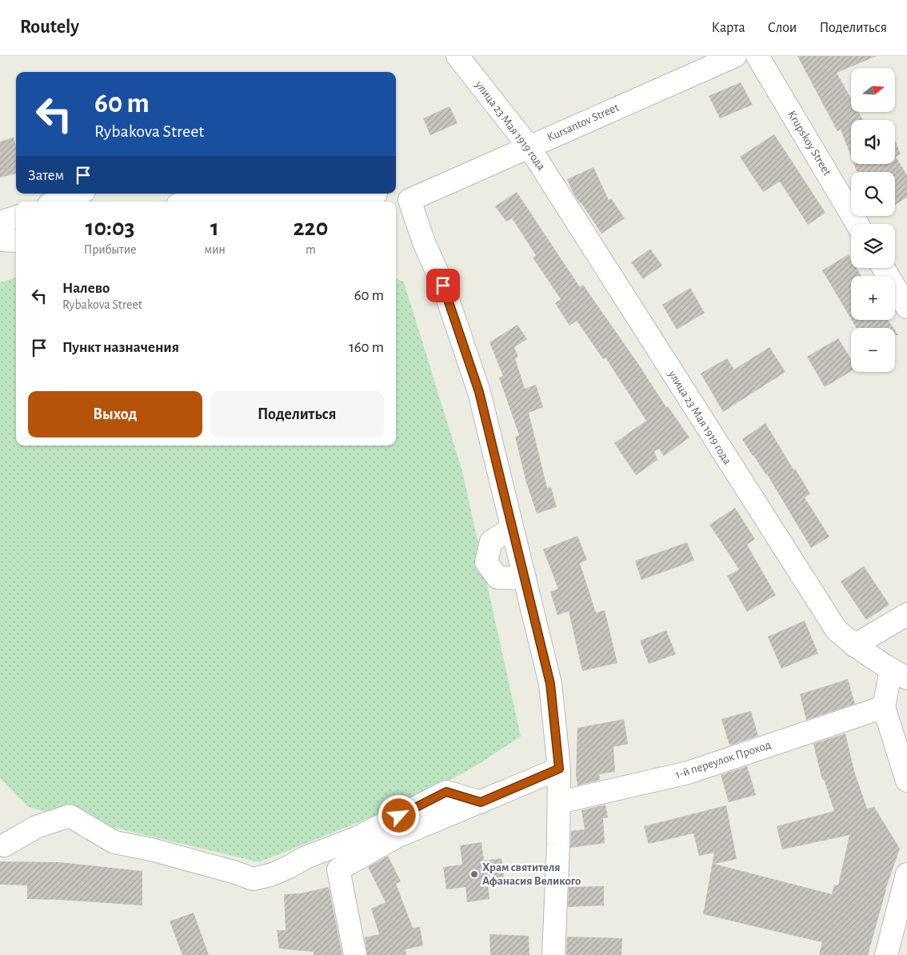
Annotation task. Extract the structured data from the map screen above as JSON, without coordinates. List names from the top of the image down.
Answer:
{
  "streets": {
    "street": [
      "Kursantov Street",
      "улица 23 Мая 1919 года",
      "Krupskoy Street",
      "1-й переулок Проход"
    ]
  },
  "crossings": [
    ["Kursantov Street", "улица 23 Мая 1919 года"],
    ["улица 23 Мая 1919 года", "1-й переулок Проход"]
  ],
  "places": ["Храм святителя Афанасия Великого"],
  "north": "right",
  "page": {
    "header": "Routely",
    "nav": ["Карта", "Слои", "Поделиться"],
    "map_buttons": ["+", "−"],
    "turn": ["60 m", "Rybakova Street"],
    "then": "Затем",
    "eta": [
      "10:03",
      "Прибытие",
      "1",
      "мин",
      "220",
      "m"
    ],
    "list": [
      {
        "name": "Налево",
        "note": "Rybakova Street",
        "value": "60 m"
      },
      {
        "name": "Пункт назначения",
        "value": "160 m"
      }
    ],
    "buttons": ["Выход", "Поделиться"]
  }
}
